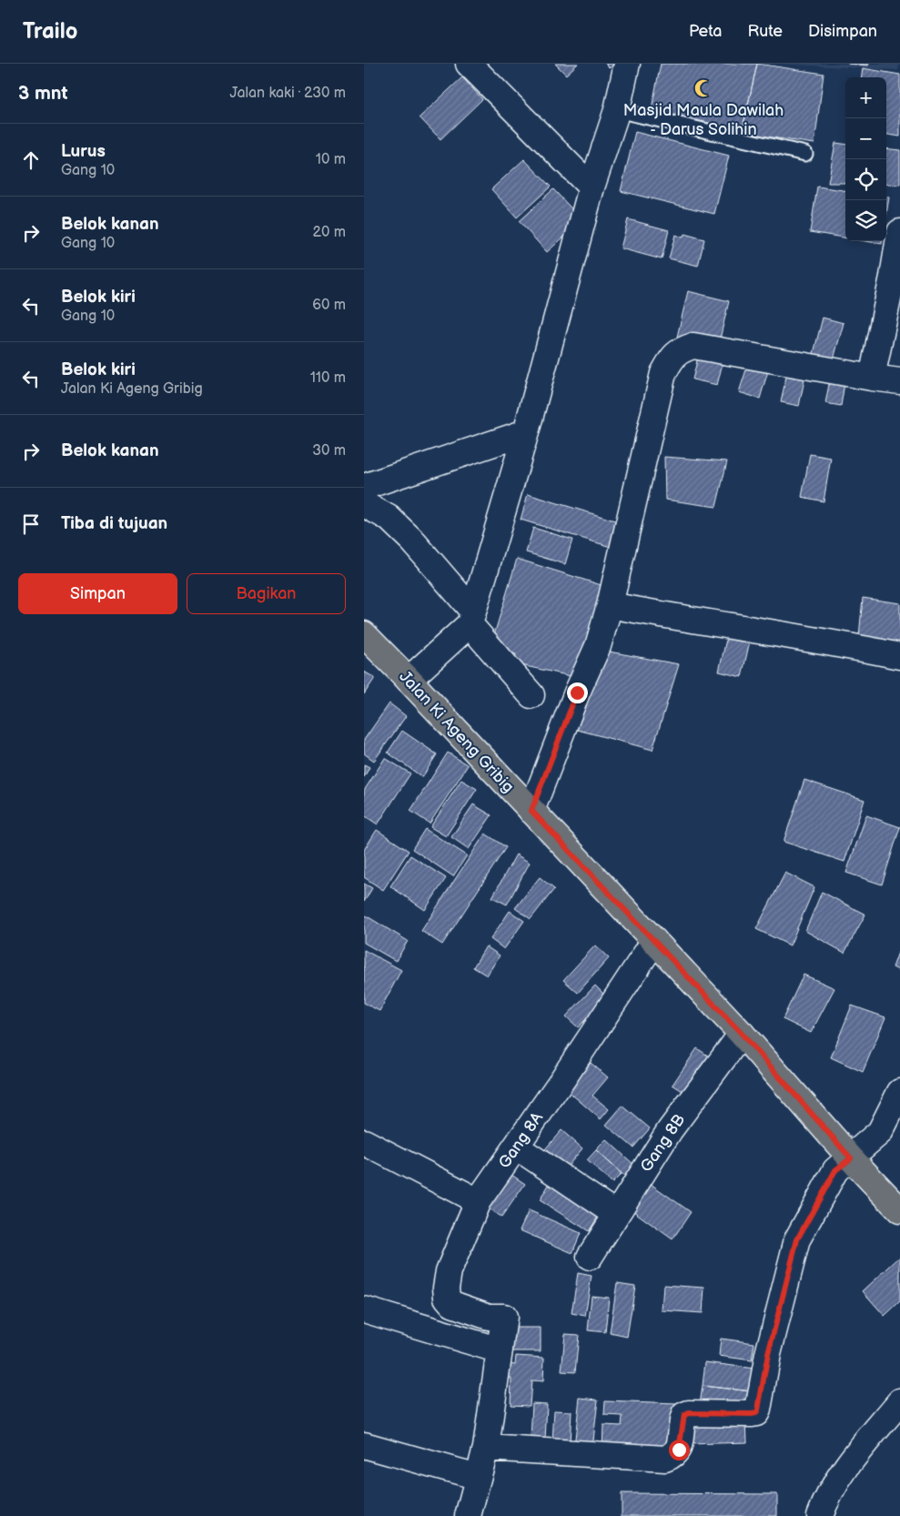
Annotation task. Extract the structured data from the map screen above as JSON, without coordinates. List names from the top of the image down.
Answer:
{
  "streets": {
    "main road": ["Jalan Ki Ageng Gribig"],
    "street": ["Gang 8A", "Gang 8B"]
  },
  "crossings": [
    ["Jalan Ki Ageng Gribig", "Gang 8A"],
    ["Jalan Ki Ageng Gribig", "Gang 8B"]
  ],
  "places": {
    "mosque": ["Masjid Maula Dawilah - Darus Solihin"]
  },
  "page": {
    "header": "Trailo",
    "nav": ["Peta", "Rute", "Disimpan"],
    "heading": ["3 mnt", "Jalan kaki · 230 m"],
    "map_buttons": ["+", "−"],
    "list": [
      ["Lurus", "Gang 10", "10 m"],
      ["Belok kanan", "Gang 10", "20 m"],
      ["Belok kiri", "Gang 10", "60 m"],
      ["Belok kiri", "Jalan Ki Ageng Gribig", "110 m"],
      ["Belok kanan", "30 m"],
      "Tiba di tujuan"
    ],
    "buttons": ["Simpan", "Bagikan"]
  }
}
